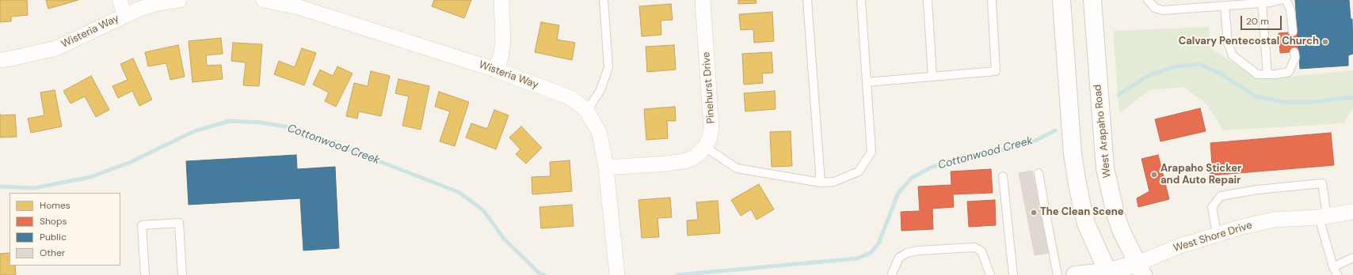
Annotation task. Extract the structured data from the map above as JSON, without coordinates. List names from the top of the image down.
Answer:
{
  "streets": {
    "main road": ["West Arapaho Road", "West Shore Drive"],
    "street": ["Wisteria Way", "Pinehurst Drive"]
  },
  "crossings": [
    ["Wisteria Way", "Pinehurst Drive"],
    ["West Arapaho Road", "West Shore Drive"]
  ],
  "water": ["Cottonwood Creek"],
  "places": ["Calvary Pentecostal Church", "Arapaho Sticker and Auto Repair", "The Clean Scene"],
  "legend": [
    "Homes",
    "Shops",
    "Public",
    "Other"
  ],
  "scale_bar": "20 m"
}
